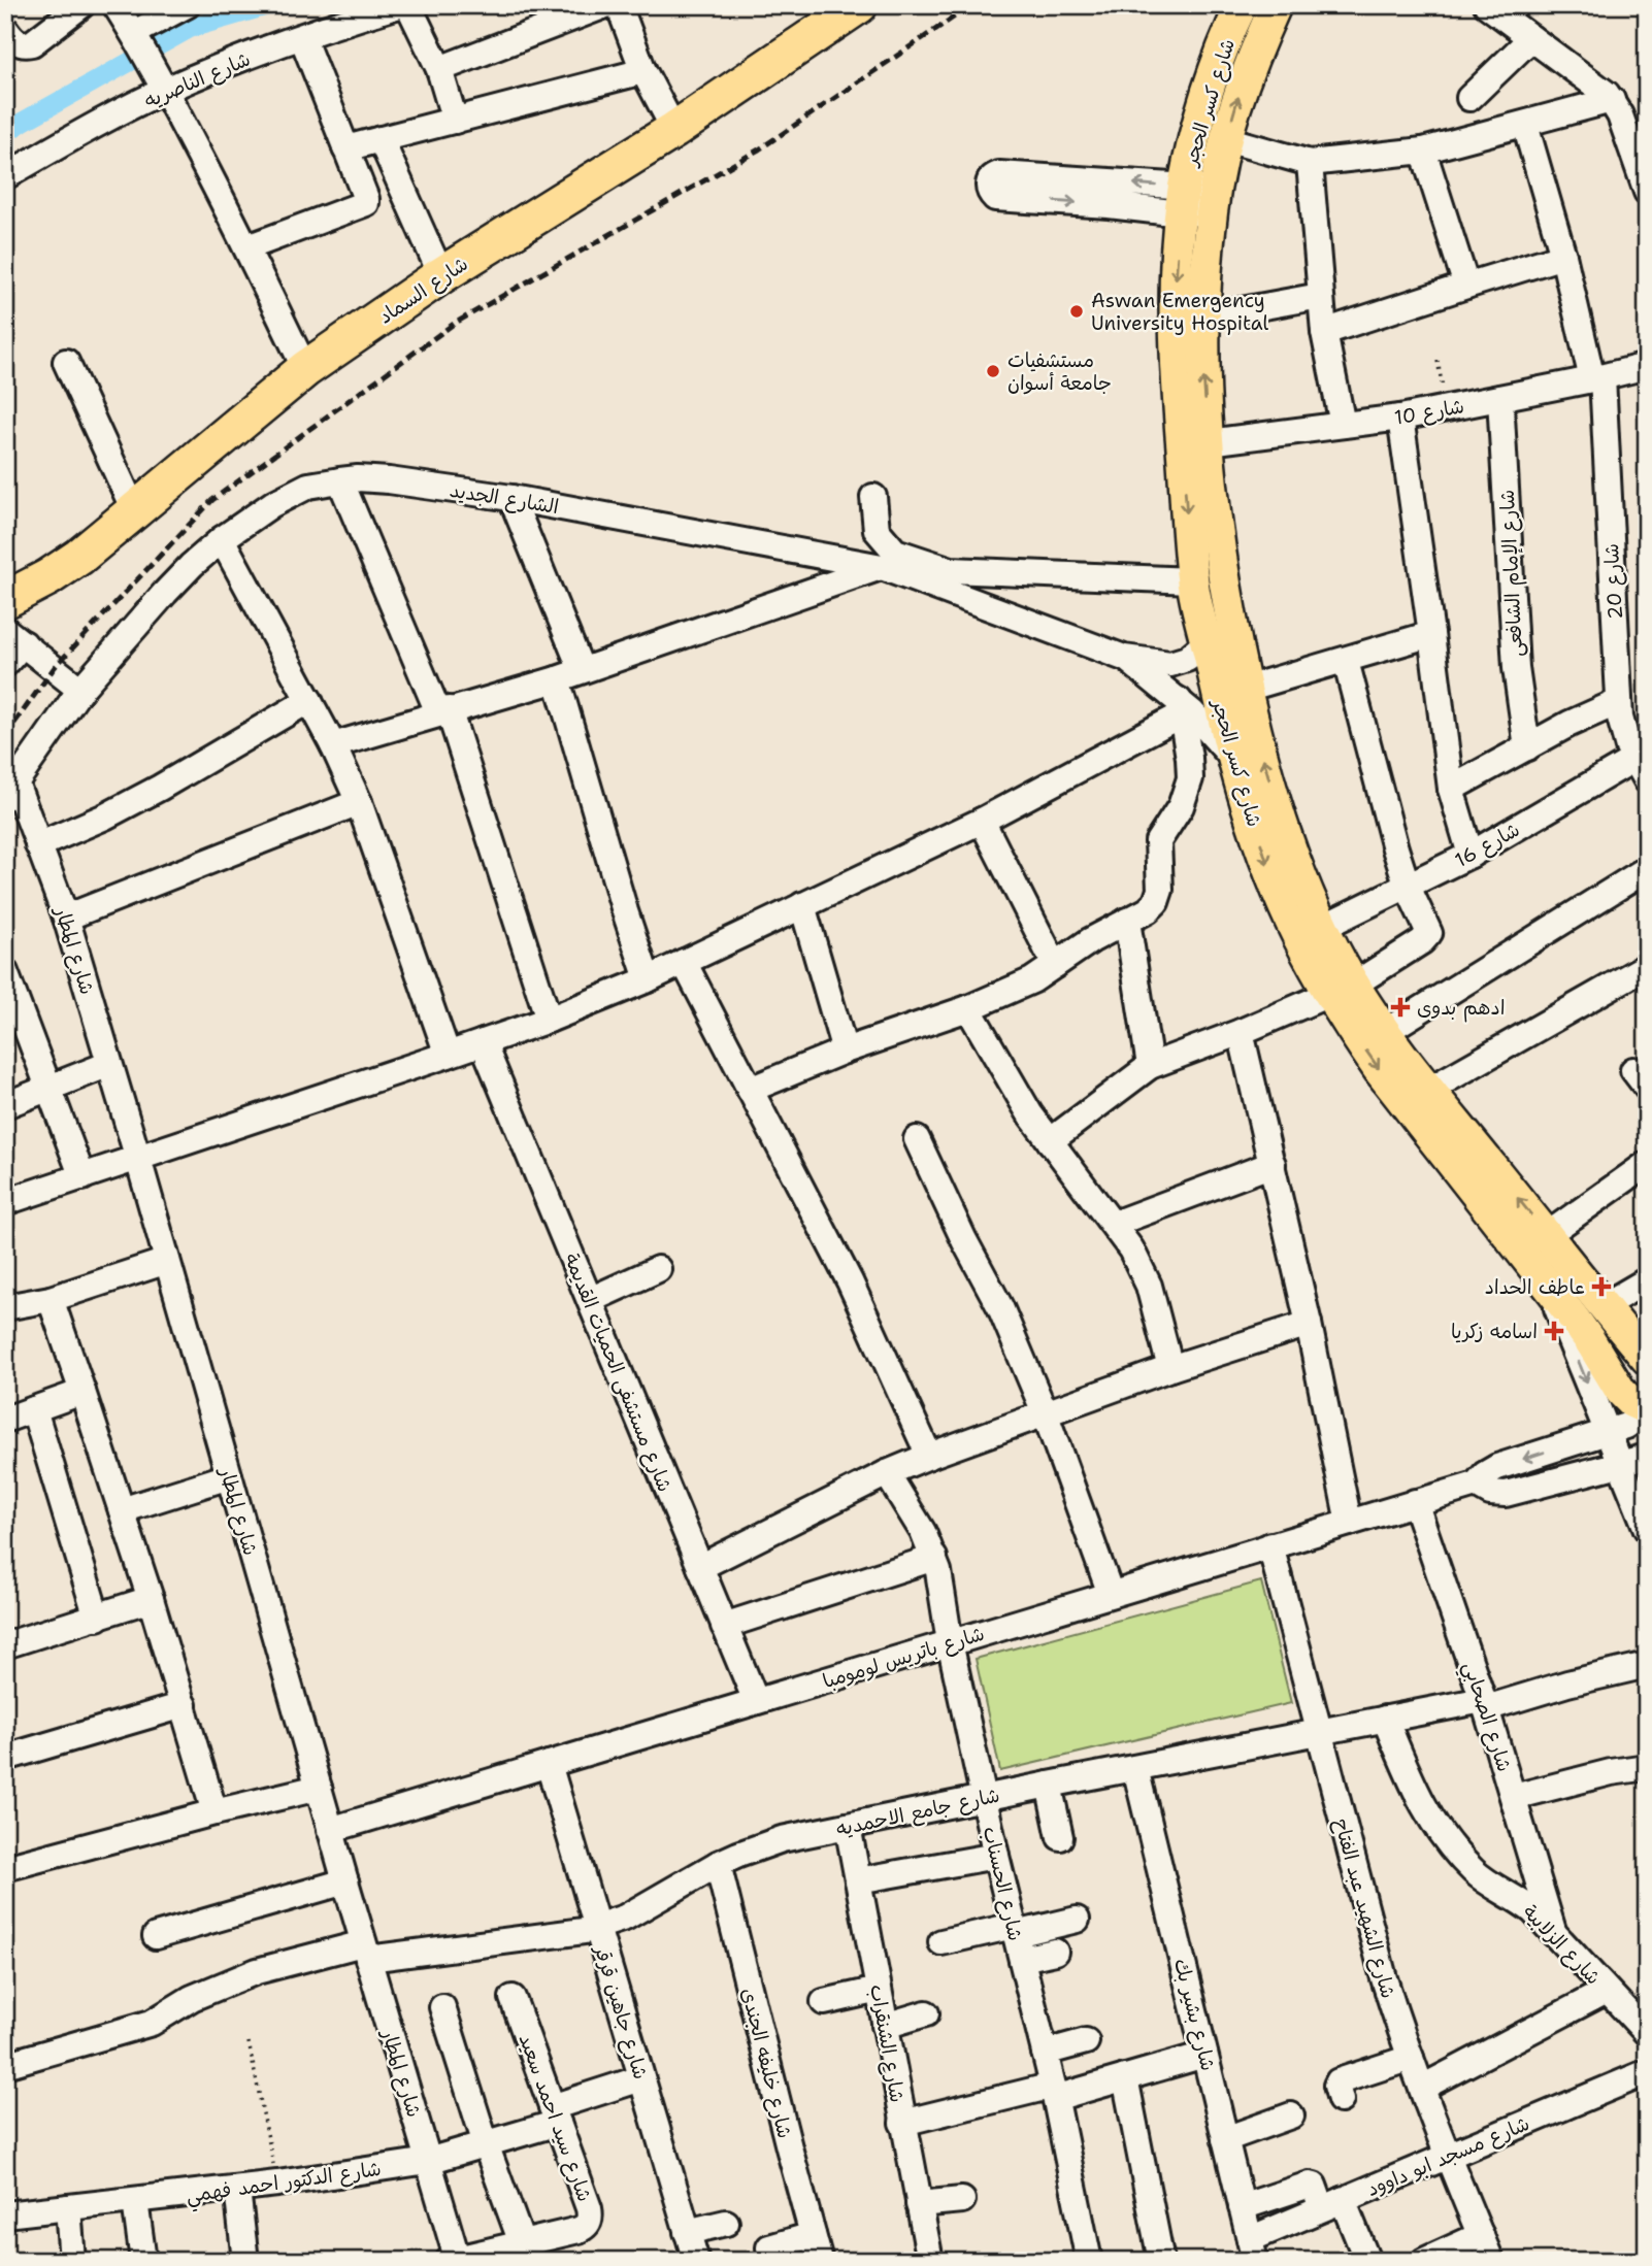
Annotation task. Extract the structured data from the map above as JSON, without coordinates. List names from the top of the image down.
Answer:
{
  "streets": {
    "highway": ["شارع السماد"],
    "main road": ["شارع كسر الحجر"],
    "street": [
      "شارع الناصريه",
      "شارع 10",
      "الشارع الجديد",
      "شارع الإمام الشافعى",
      "شارع 20",
      "شارع 16",
      "شارع المطار",
      "شارع مستشفى الحميات القديمة",
      "شارع باتريس لومومبا",
      "شارع الصحابي",
      "شارع جامع الاحمديه",
      "شارع الحسناب",
      "شارع الشهيد عبد الفتاح",
      "شارع الزلابية",
      "شارع جاهين قرقر",
      "شارع بشير بك",
      "شارع الشنقراب",
      "شارع خليفه الجندى",
      "شارع سيد احمد سعيد",
      "شارع مسجد ابو داوود",
      "شارع الدكتور احمد فهمي"
    ]
  },
  "crossings": [
    ["شارع كسر الحجر", "شارع 10"],
    ["شارع كسر الحجر", "الشارع الجديد"],
    ["شارع كسر الحجر", "شارع 16"],
    ["شارع كسر الحجر", "شارع باتريس لومومبا"],
    ["شارع 10", "شارع الإمام الشافعى"],
    ["شارع 10", "شارع 20"],
    ["الشارع الجديد", "شارع المطار"],
    ["شارع 20", "شارع 16"],
    ["شارع المطار", "شارع باتريس لومومبا"],
    ["شارع المطار", "شارع جامع الاحمديه"],
    ["شارع المطار", "شارع سيد احمد سعيد"],
    ["شارع المطار", "شارع الدكتور احمد فهمي"],
    ["شارع مستشفى الحميات القديمة", "شارع باتريس لومومبا"],
    ["شارع باتريس لومومبا", "شارع الصحابي"],
    ["شارع باتريس لومومبا", "شارع الحسناب"],
    ["شارع باتريس لومومبا", "شارع الشهيد عبد الفتاح"],
    ["شارع باتريس لومومبا", "شارع جاهين قرقر"],
    ["شارع الصحابي", "شارع جامع الاحمديه"],
    ["شارع الصحابي", "شارع الزلابية"],
    ["شارع جامع الاحمديه", "شارع الحسناب"],
    ["شارع جامع الاحمديه", "شارع الشهيد عبد الفتاح"],
    ["شارع جامع الاحمديه", "شارع الزلابية"],
    ["شارع جامع الاحمديه", "شارع جاهين قرقر"],
    ["شارع جامع الاحمديه", "شارع بشير بك"],
    ["شارع جامع الاحمديه", "شارع الشنقراب"],
    ["شارع جامع الاحمديه", "شارع خليفه الجندى"],
    ["شارع الشهيد عبد الفتاح", "شارع مسجد ابو داوود"],
    ["شارع جاهين قرقر", "شارع الدكتور احمد فهمي"],
    ["شارع بشير بك", "شارع مسجد ابو داوود"],
    ["شارع سيد احمد سعيد", "شارع الدكتور احمد فهمي"]
  ],
  "places": {
    "other": ["Aswan Emergency University Hospital", "مستشفيات جامعة أسوان"],
    "health": ["ادهم بدوى", "عاطف الحداد", "اسامه زكريا"]
  }
}
